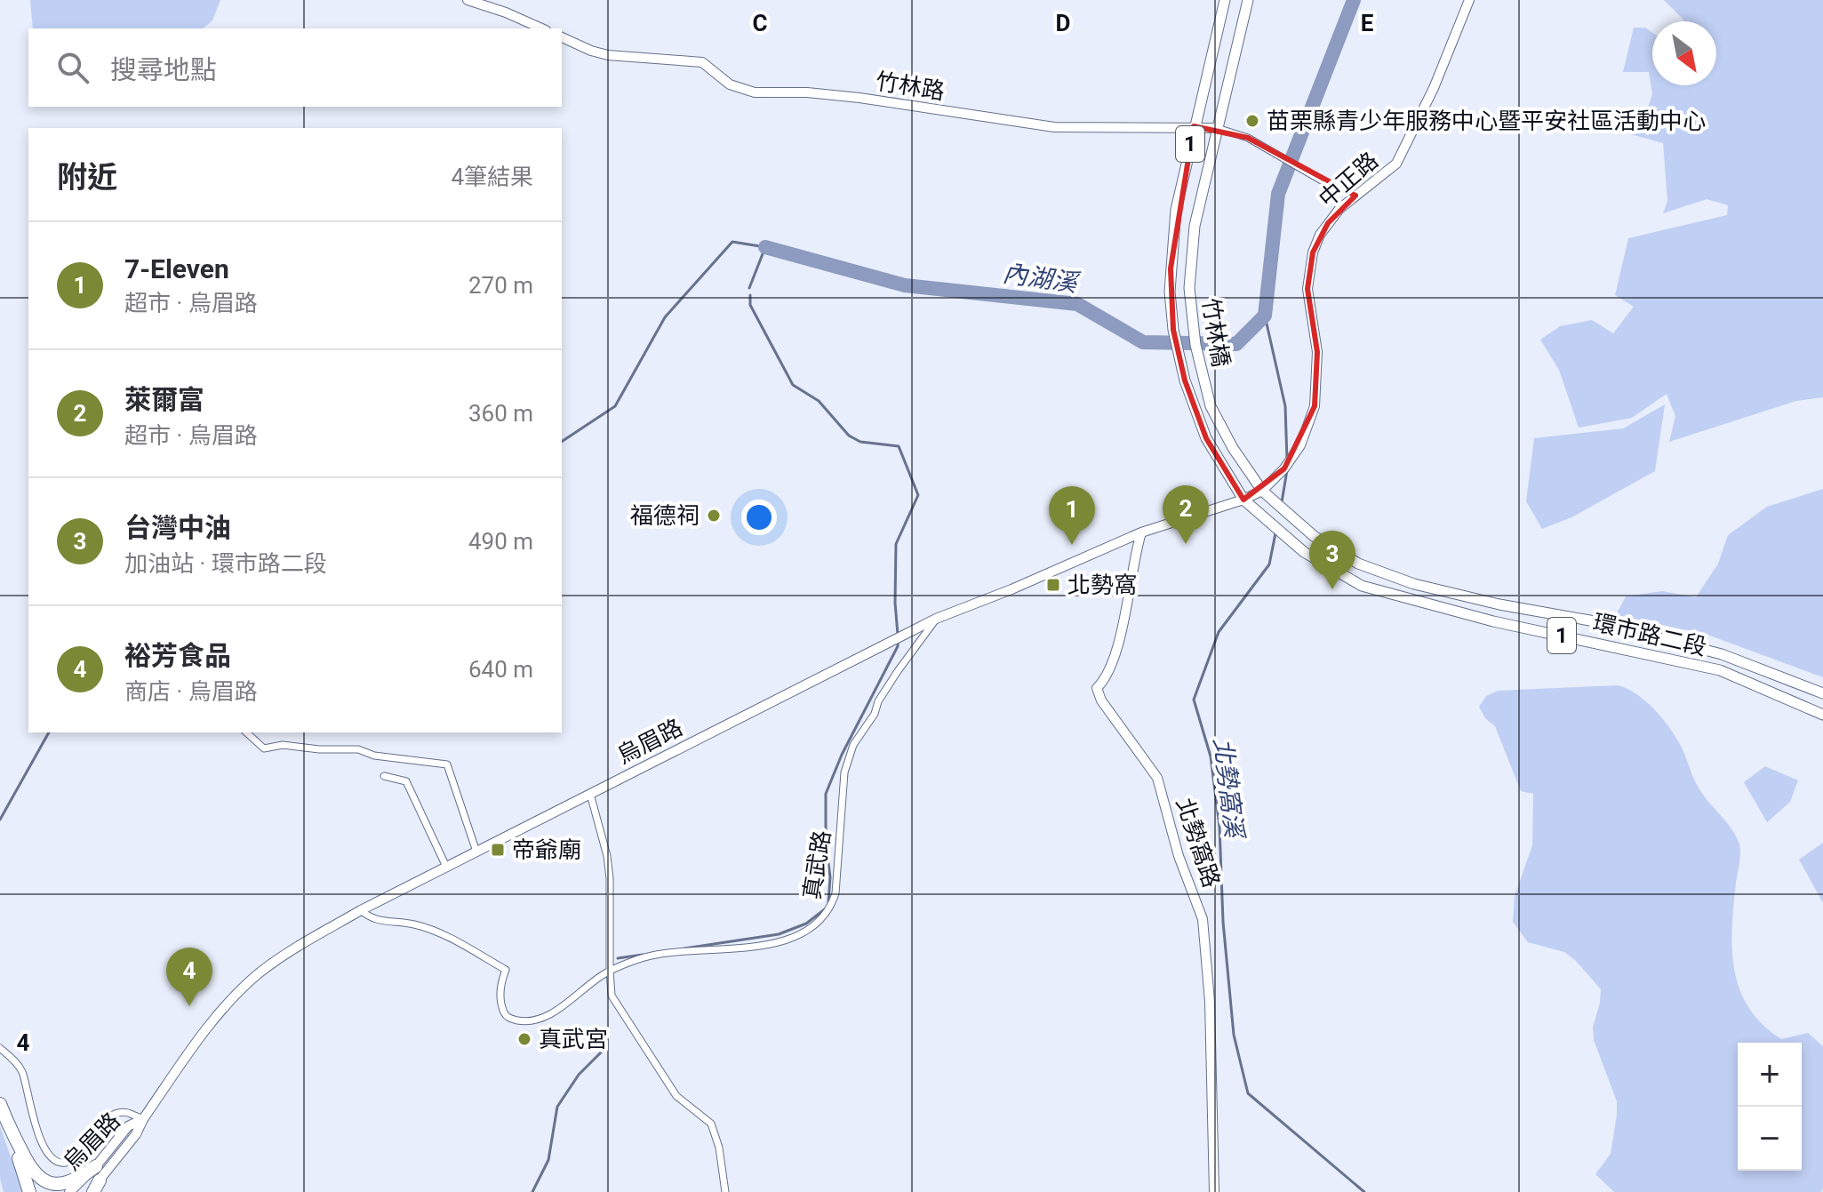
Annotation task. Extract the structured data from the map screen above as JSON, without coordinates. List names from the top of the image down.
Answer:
{
  "streets": {
    "main road": [
      "竹林路",
      "1",
      "中正路",
      "竹林橋",
      "環市路二段",
      "烏眉路",
      "北勢窩路"
    ],
    "street": ["真武路"]
  },
  "crossings": [
    ["竹林路", "1"],
    ["竹林路", "中正路"],
    ["竹林路", "竹林橋"],
    ["1", "竹林橋"],
    ["中正路", "竹林橋"],
    ["中正路", "環市路二段"],
    ["中正路", "烏眉路"],
    ["竹林橋", "環市路二段"],
    ["竹林橋", "烏眉路"],
    ["環市路二段", "烏眉路"],
    ["烏眉路", "北勢窩路"],
    ["烏眉路", "真武路"]
  ],
  "water": ["內湖溪", "北勢窩溪"],
  "places": {
    "other": ["苗栗縣青少年服務中心暨平安社區活動中心", "福德祠", "真武宮"],
    "transit": ["北勢窩", "帝爺廟"]
  },
  "north": "bottom right",
  "page": {
    "search": "搜尋地點",
    "heading": ["附近", "4筆結果"],
    "list": [
      {
        "mark": "1",
        "name": "7-Eleven",
        "note": "超市 · 烏眉路",
        "value": "270 m"
      },
      {
        "mark": "2",
        "name": "萊爾富",
        "note": "超市 · 烏眉路",
        "value": "360 m"
      },
      {
        "mark": "3",
        "name": "台灣中油",
        "note": "加油站 · 環市路二段",
        "value": "490 m"
      },
      {
        "mark": "4",
        "name": "裕芳食品",
        "note": "商店 · 烏眉路",
        "value": "640 m"
      }
    ],
    "pins": [
      "2",
      "1",
      "3",
      "4"
    ],
    "map_buttons": ["+", "−"]
  },
  "grid": {
    "columns": ["C", "D", "E"],
    "rows": ["4"]
  }
}
